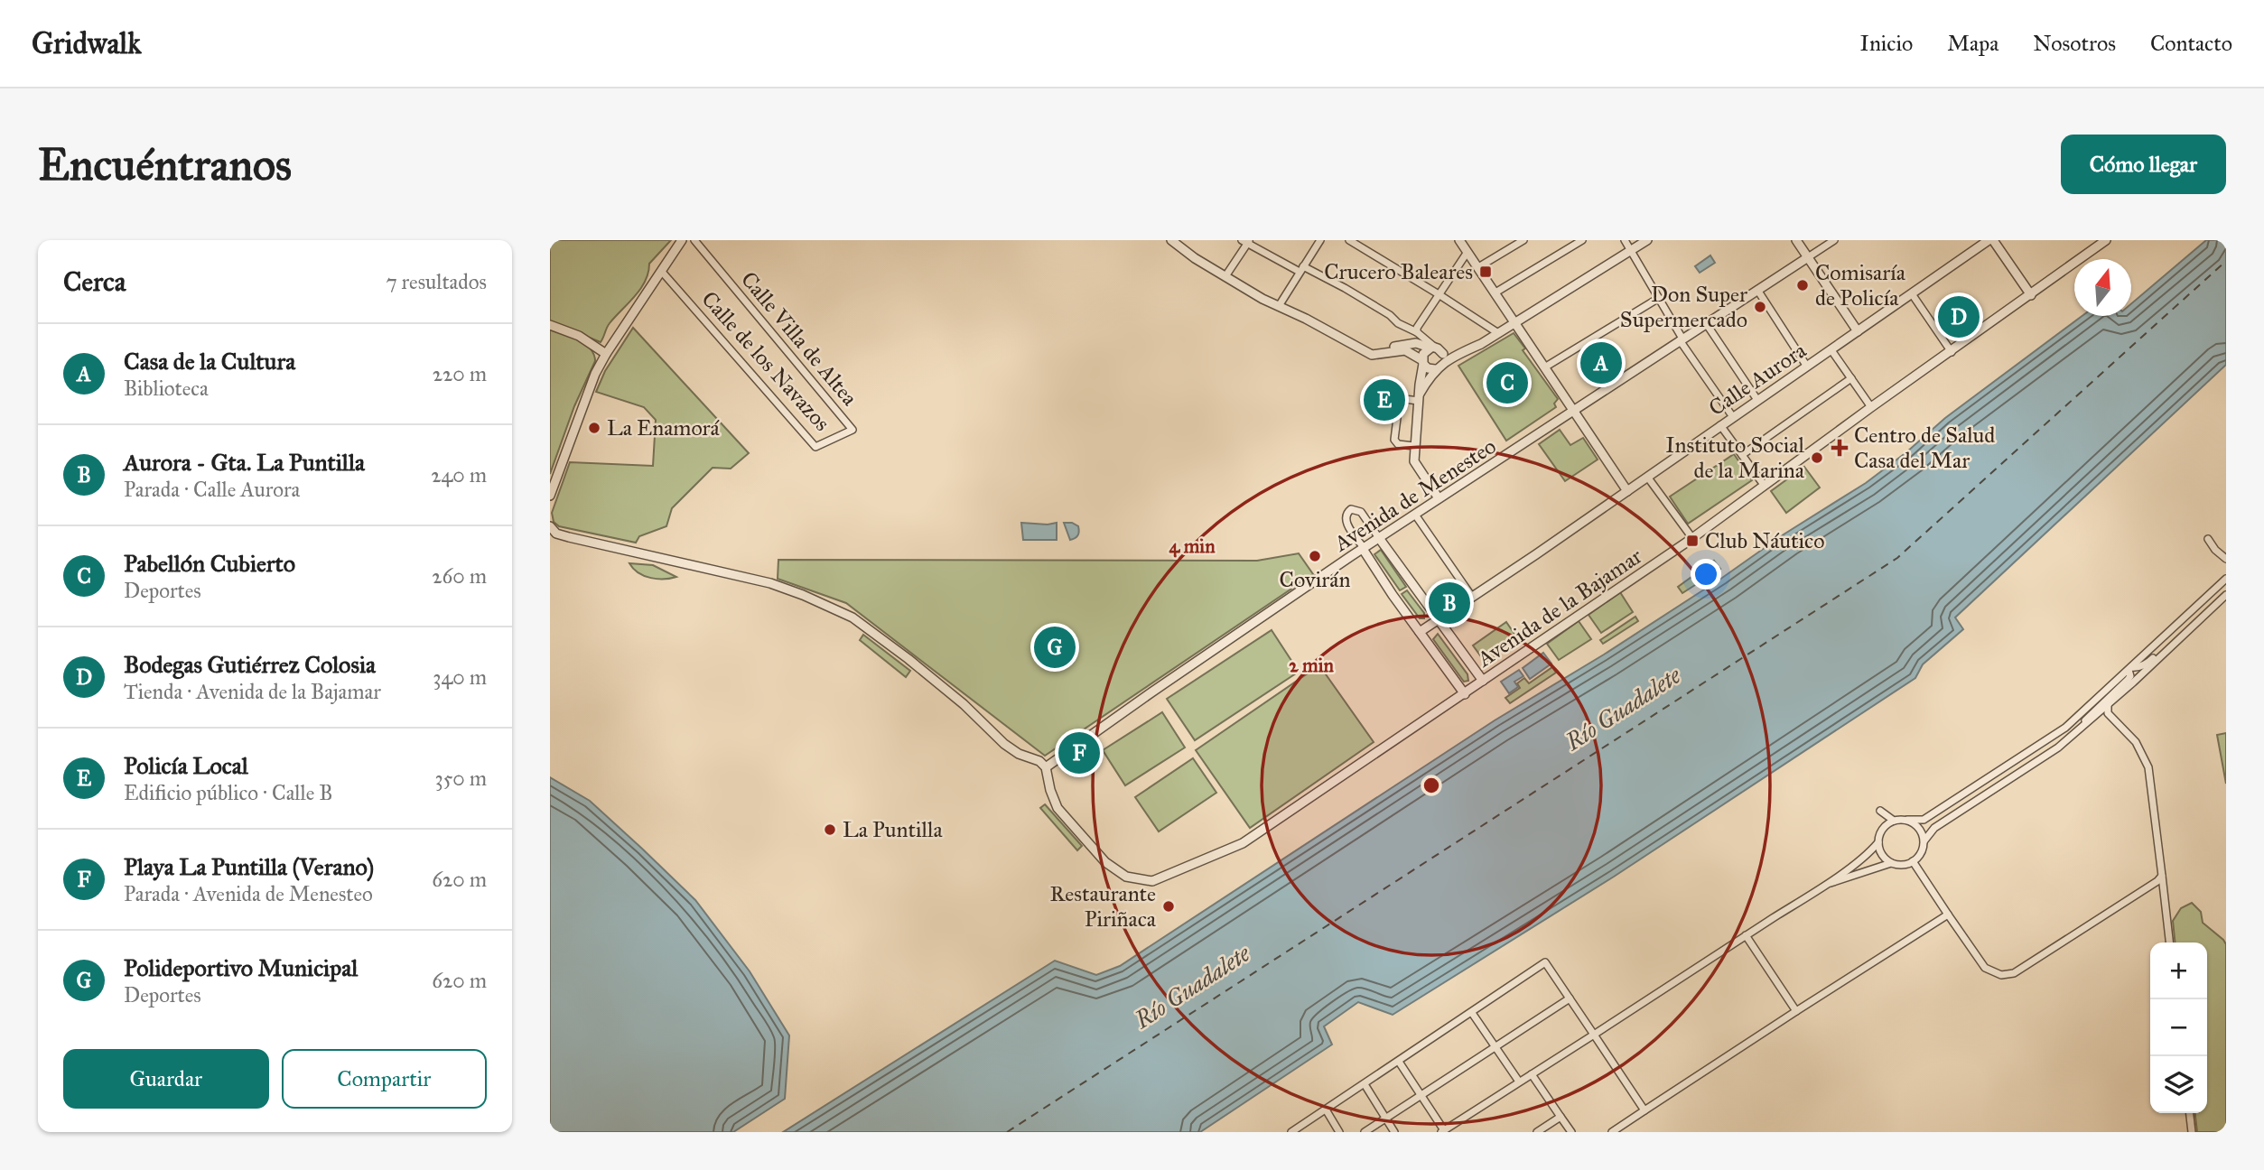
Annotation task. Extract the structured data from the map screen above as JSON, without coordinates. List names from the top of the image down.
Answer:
{
  "streets": {
    "street": [
      "Calle Villa de Altea",
      "Calle de los Navazos",
      "Calle Aurora",
      "Avenida de Menesteo",
      "Avenida de la Bajamar"
    ]
  },
  "crossings": [
    ["Calle Villa de Altea", "Calle de los Navazos"],
    ["Avenida de Menesteo", "Avenida de la Bajamar"]
  ],
  "water": ["Río Guadalete"],
  "places": {
    "transit": ["Crucero Baleares", "Club Náutico"],
    "other": [
      "Comisaría de Policía",
      "Don Super Supermercado",
      "La Enamorá",
      "Instituto Social de la Marina",
      "Covirán",
      "La Puntilla",
      "Restaurante Piriñaca"
    ],
    "health": ["Centro de Salud Casa del Mar"]
  },
  "north": "top",
  "page": {
    "header": "Gridwalk",
    "nav": [
      "Inicio",
      "Mapa",
      "Nosotros",
      "Contacto"
    ],
    "buttons": [
      "Cómo llegar",
      ["Guardar", "Compartir"]
    ],
    "title": "Encuéntranos",
    "heading": ["Cerca", "7 resultados"],
    "pins": [
      "D",
      "A",
      "C",
      "E",
      "B",
      "G",
      "F"
    ],
    "list": [
      {
        "mark": "A",
        "name": "Casa de la Cultura",
        "note": "Biblioteca",
        "value": "220 m"
      },
      {
        "mark": "B",
        "name": "Aurora - Gta. La Puntilla",
        "note": "Parada · Calle Aurora",
        "value": "240 m"
      },
      {
        "mark": "C",
        "name": "Pabellón Cubierto",
        "note": "Deportes",
        "value": "260 m"
      },
      {
        "mark": "D",
        "name": "Bodegas Gutiérrez Colosia",
        "note": "Tienda · Avenida de la Bajamar",
        "value": "340 m"
      },
      {
        "mark": "E",
        "name": "Policía Local",
        "note": "Edificio público · Calle B",
        "value": "350 m"
      },
      {
        "mark": "F",
        "name": "Playa La Puntilla (Verano)",
        "note": "Parada · Avenida de Menesteo",
        "value": "620 m"
      },
      {
        "mark": "G",
        "name": "Polideportivo Municipal",
        "note": "Deportes",
        "value": "620 m"
      }
    ],
    "map_buttons": ["+", "−"]
  },
  "rings": ["4 min", "2 min"]
}
